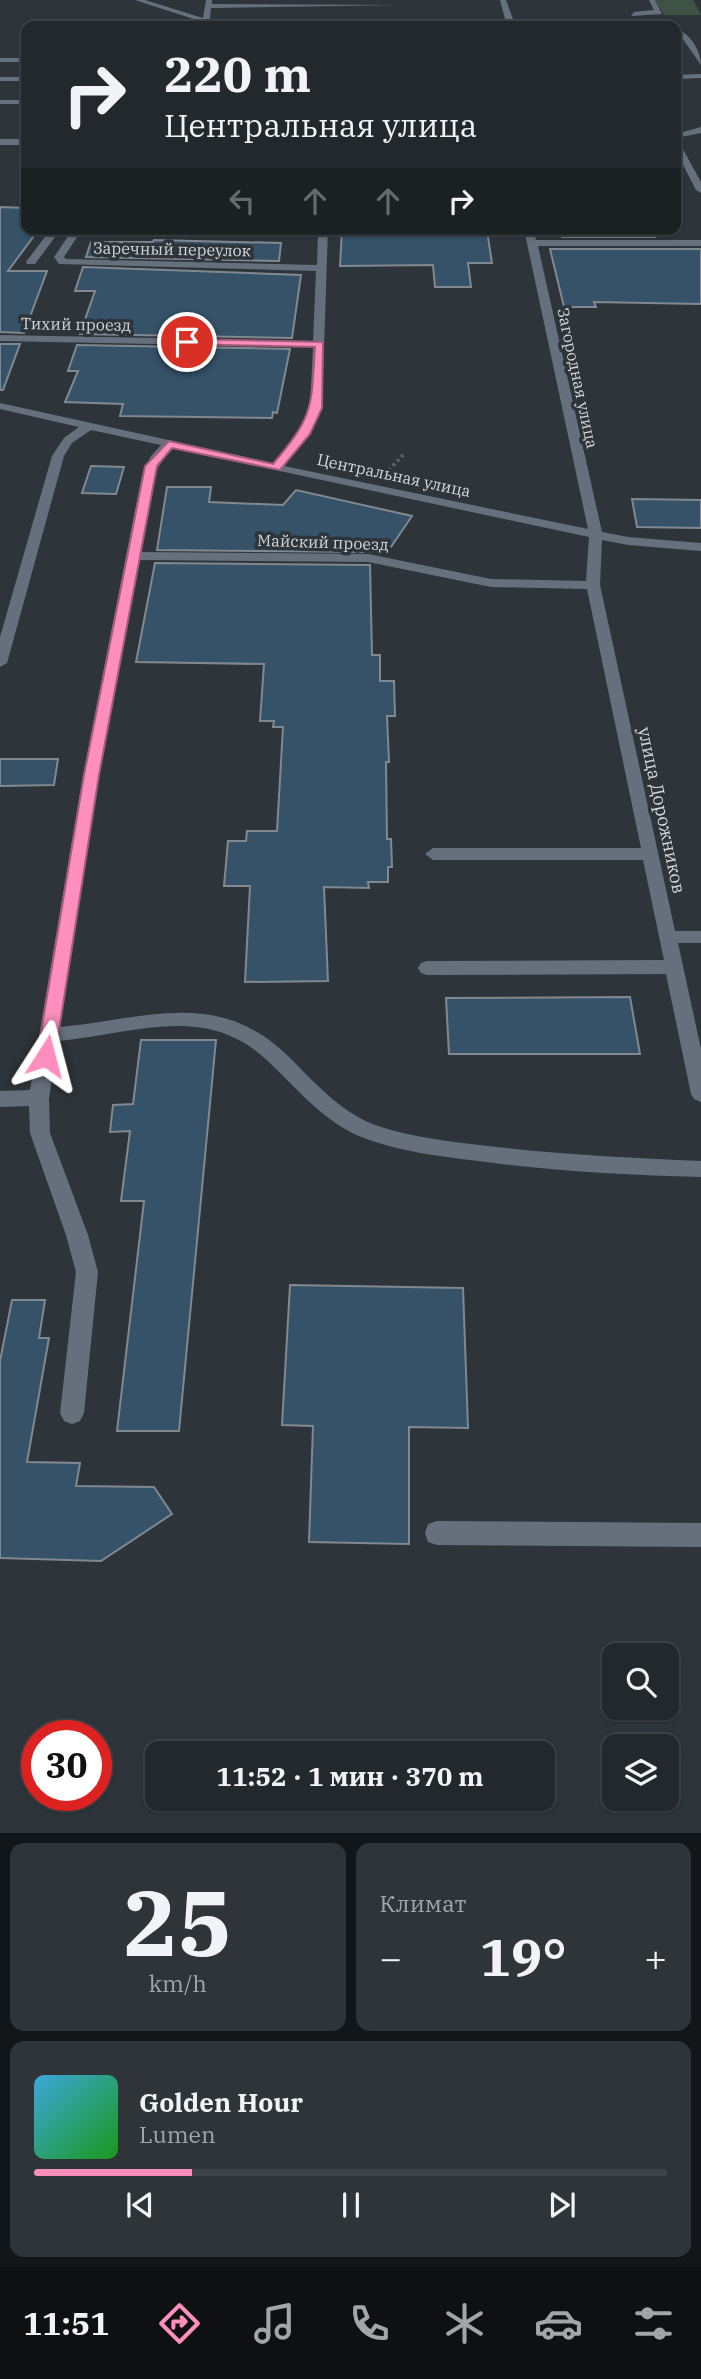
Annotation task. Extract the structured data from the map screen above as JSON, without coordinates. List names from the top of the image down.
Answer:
{
  "streets": {
    "street": [
      "Заречный переулок",
      "Тихий проезд",
      "Загородная улица",
      "Центральная улица",
      "Майский проезд",
      "улица Дорожников"
    ]
  },
  "crossings": [
    ["Загородная улица", "Центральная улица"],
    ["Загородная улица", "улица Дорожников"],
    ["Центральная улица", "улица Дорожников"],
    ["Майский проезд", "улица Дорожников"]
  ],
  "page": {
    "turn": ["220 m", "Центральная улица"],
    "limit": "30",
    "trip": "11:52 · 1 мин · 370 m",
    "tile": [
      ["25", "km/h"],
      "Климат"
    ],
    "heat": ["−", "19°", "+"],
    "song": ["Golden Hour", "Lumen"],
    "tabs": "11:51"
  }
}
